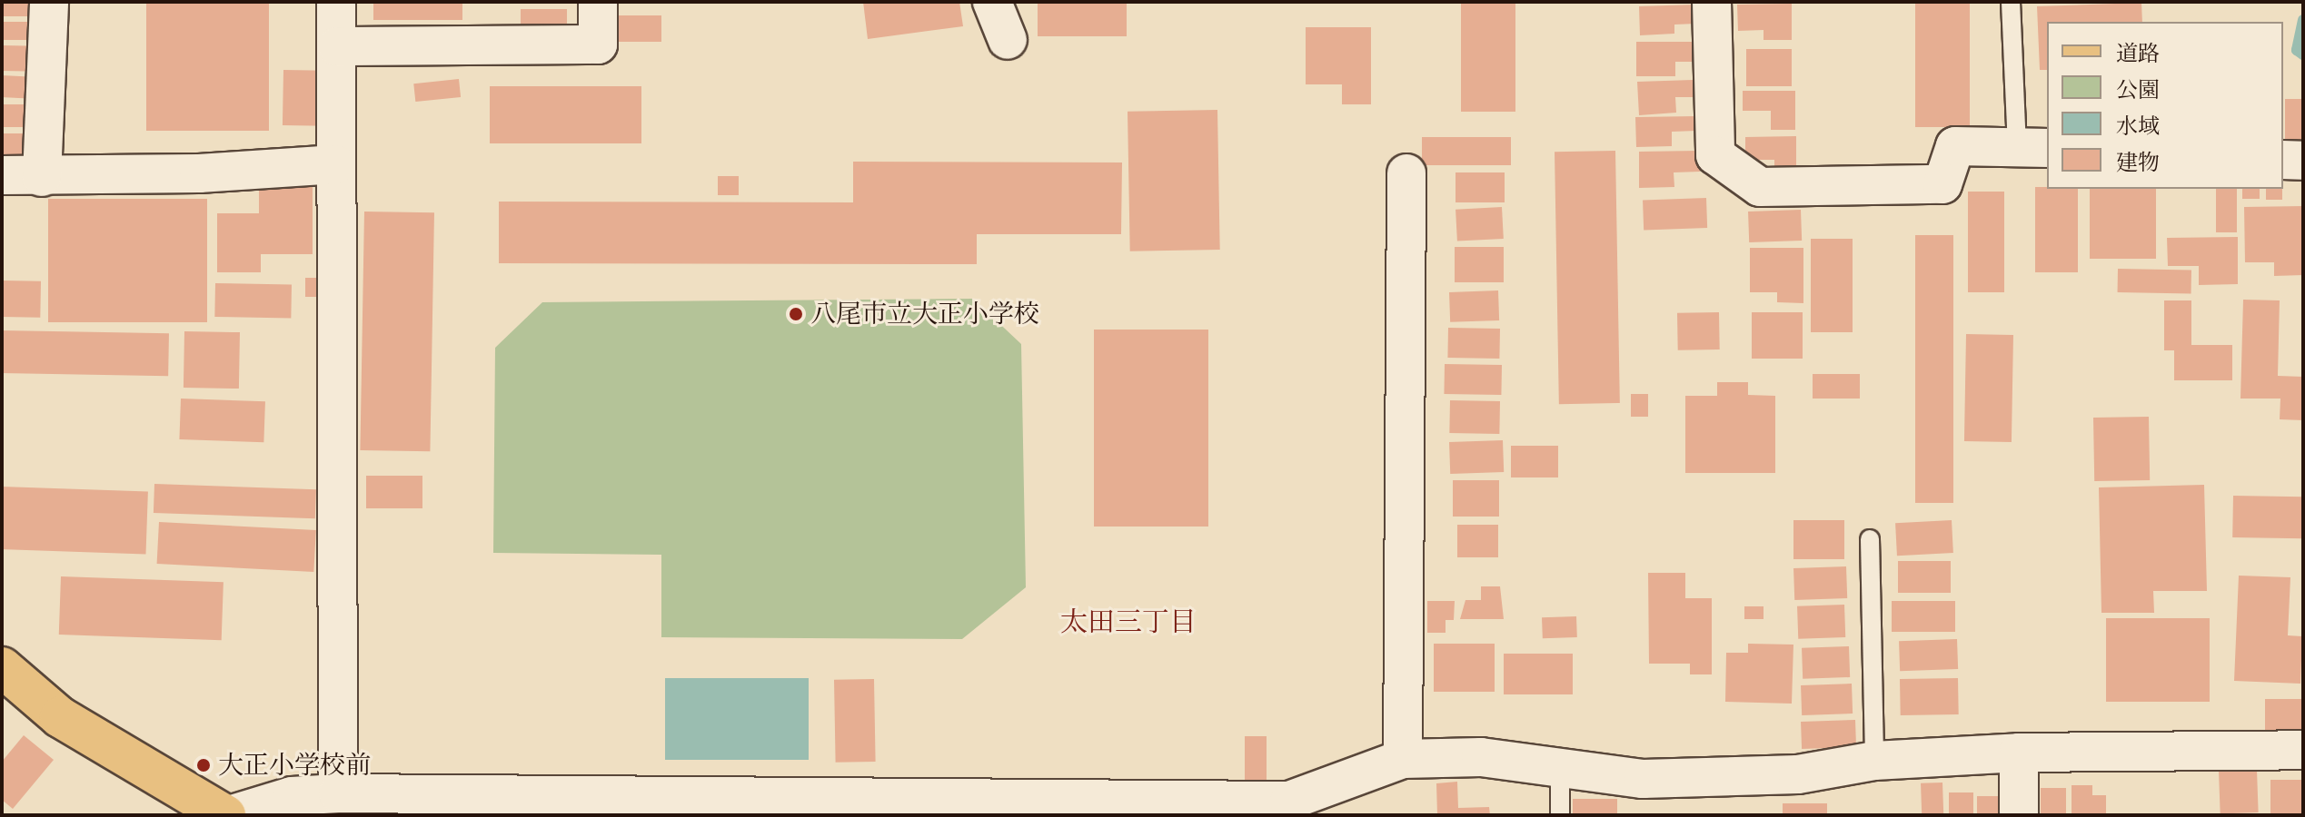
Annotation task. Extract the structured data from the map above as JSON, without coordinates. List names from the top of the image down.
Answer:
{
  "districts": ["太田三丁目"],
  "places": ["八尾市立大正小学校", "大正小学校前"],
  "legend": [
    "道路",
    "公園",
    "水域",
    "建物"
  ]
}
